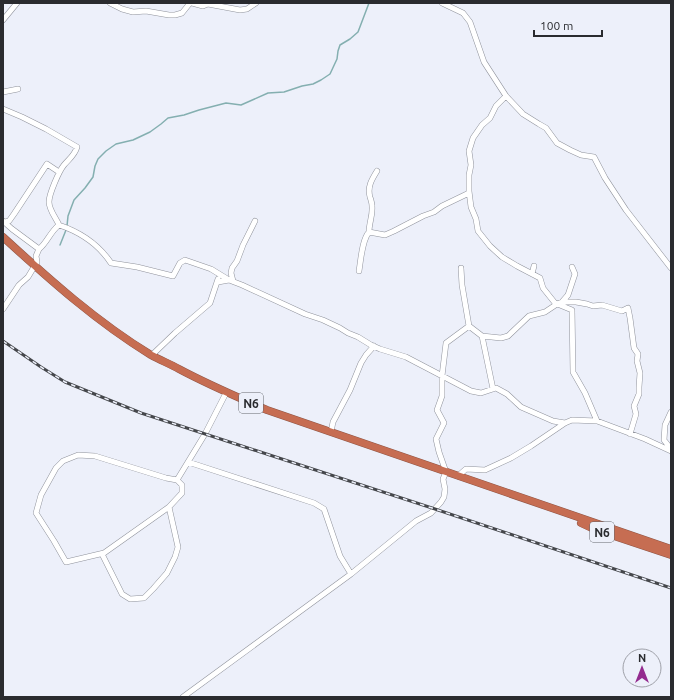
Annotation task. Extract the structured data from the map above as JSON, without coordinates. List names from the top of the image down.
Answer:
{
  "streets": {
    "highway": ["N6"]
  },
  "scale_bar": "100 m",
  "north": "top"
}
